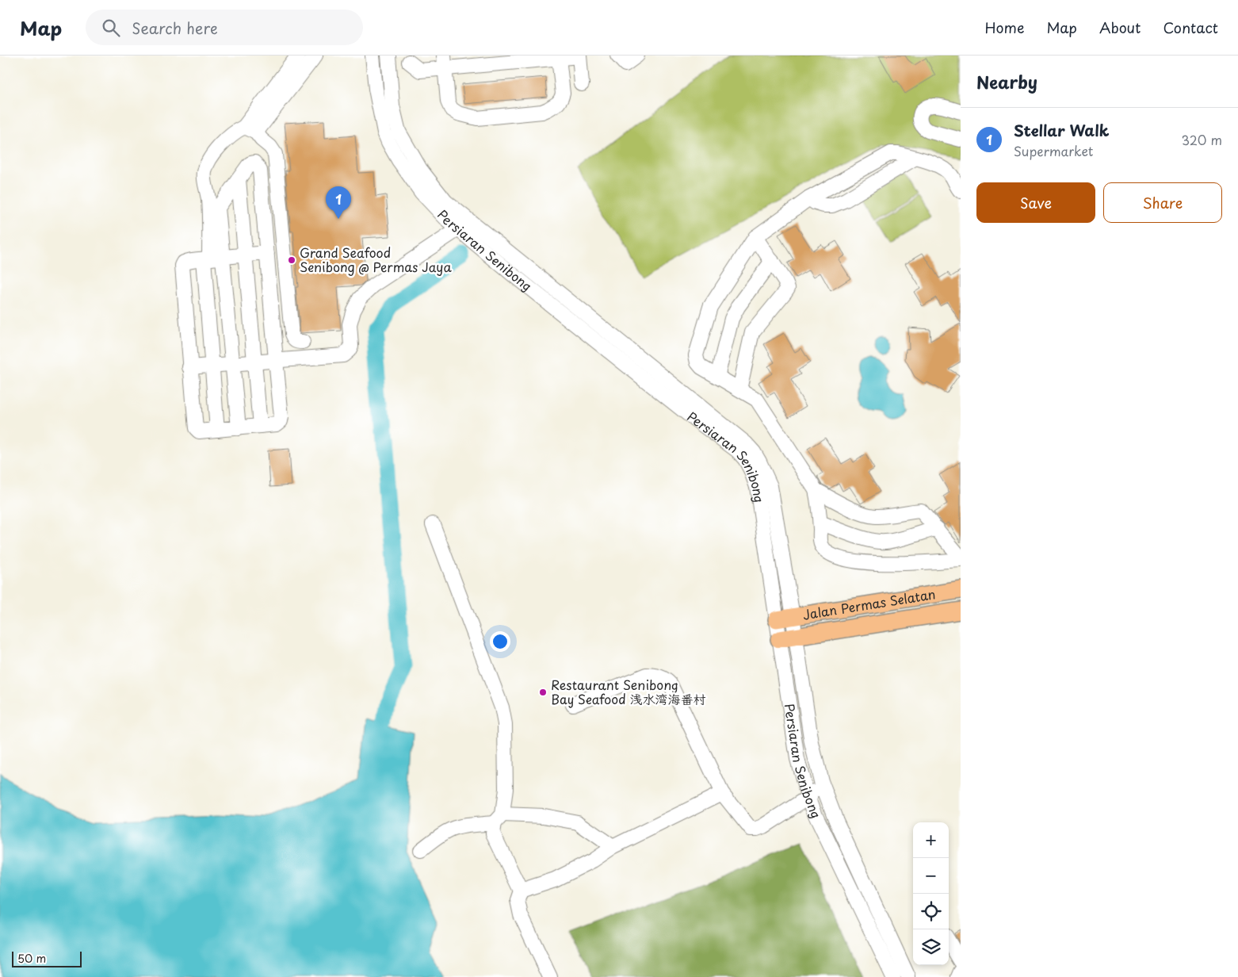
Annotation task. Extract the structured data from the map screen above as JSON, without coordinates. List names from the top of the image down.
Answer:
{
  "streets": {
    "main road": ["Jalan Permas Selatan"],
    "street": ["Persiaran Senibong"]
  },
  "crossings": [
    ["Persiaran Senibong", "Jalan Permas Selatan"]
  ],
  "places": ["Grand Seafood Senibong @ Permas Jaya", "Restaurant Senibong Bay Seafood 浅水湾海番村"],
  "scale_bar": "50 m",
  "page": {
    "header": "Map",
    "search": "Search here",
    "nav": [
      "Home",
      "Map",
      "About",
      "Contact"
    ],
    "heading": "Nearby",
    "list": [
      {
        "mark": "1",
        "name": "Stellar Walk",
        "note": "Supermarket",
        "value": "320 m"
      }
    ],
    "buttons": ["Save", "Share"],
    "pins": "1",
    "map_buttons": ["+", "−"],
    "scale": "50 m"
  }
}
